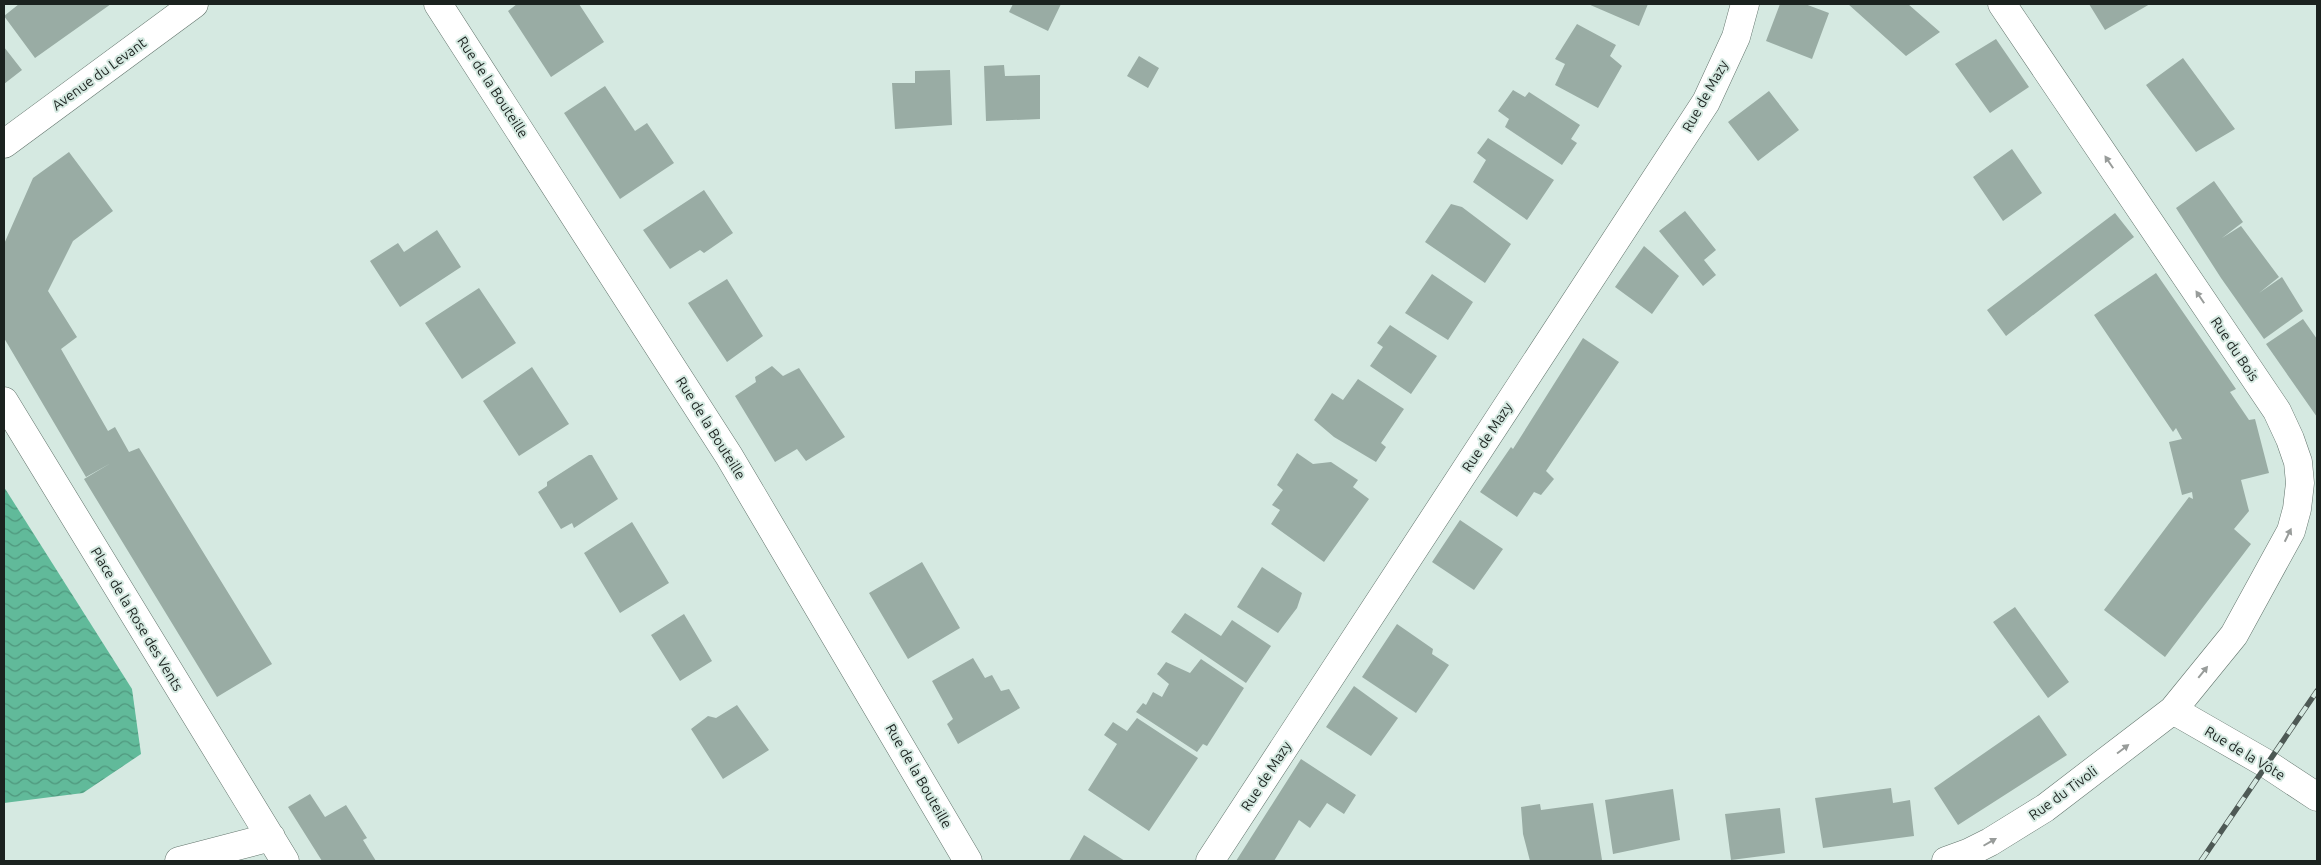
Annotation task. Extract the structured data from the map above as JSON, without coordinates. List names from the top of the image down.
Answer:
{
  "streets": {
    "street": [
      "Avenue du Levant",
      "Rue de la Bouteille",
      "Rue de Mazy",
      "Rue du Bois",
      "Place de la Rose des Vents",
      "Rue de la Vôte",
      "Rue du Tivoli"
    ]
  },
  "crossings": [
    ["Rue du Bois", "Rue de la Vôte"],
    ["Rue du Bois", "Rue du Tivoli"],
    ["Rue de la Vôte", "Rue du Tivoli"]
  ],
  "one_way": ["Rue du Bois", "Rue du Tivoli"]
}
